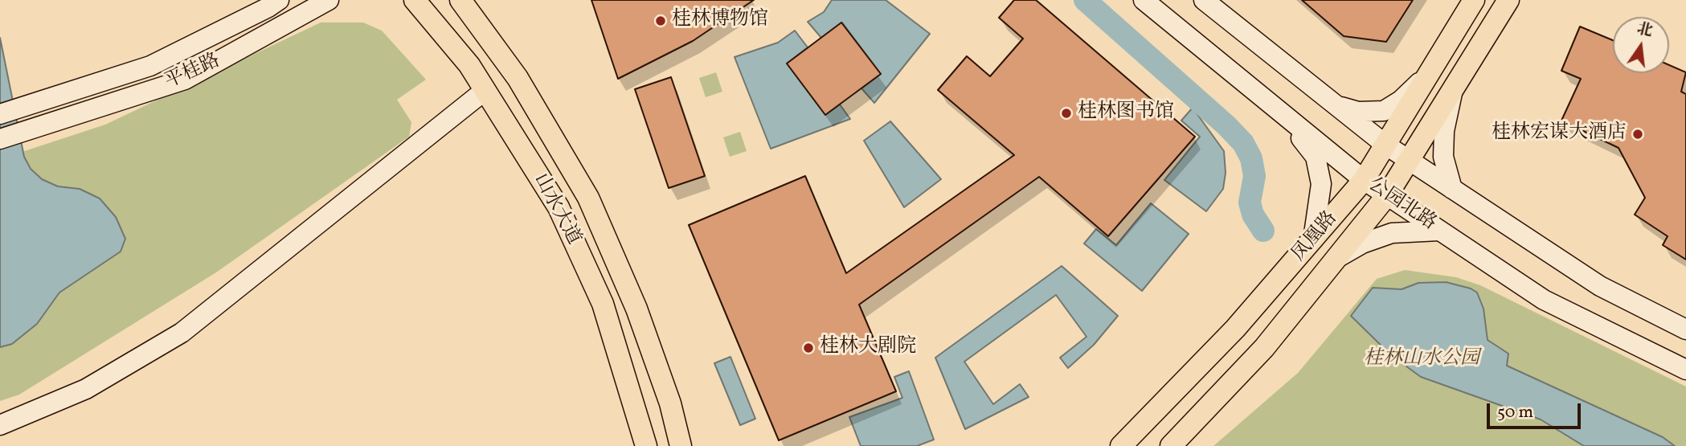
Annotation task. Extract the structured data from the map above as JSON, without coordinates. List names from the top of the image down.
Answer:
{
  "streets": {
    "main road": [
      "平桂路",
      "公园北路",
      "山水大道",
      "凤凰路"
    ]
  },
  "crossings": [
    ["公园北路", "凤凰路"]
  ],
  "parks": ["桂林山水公园"],
  "places": [
    "桂林博物馆",
    "桂林图书馆",
    "桂林宏谋大酒店",
    "桂林大剧院"
  ],
  "scale_bar": "50 m",
  "north": "top"
}
